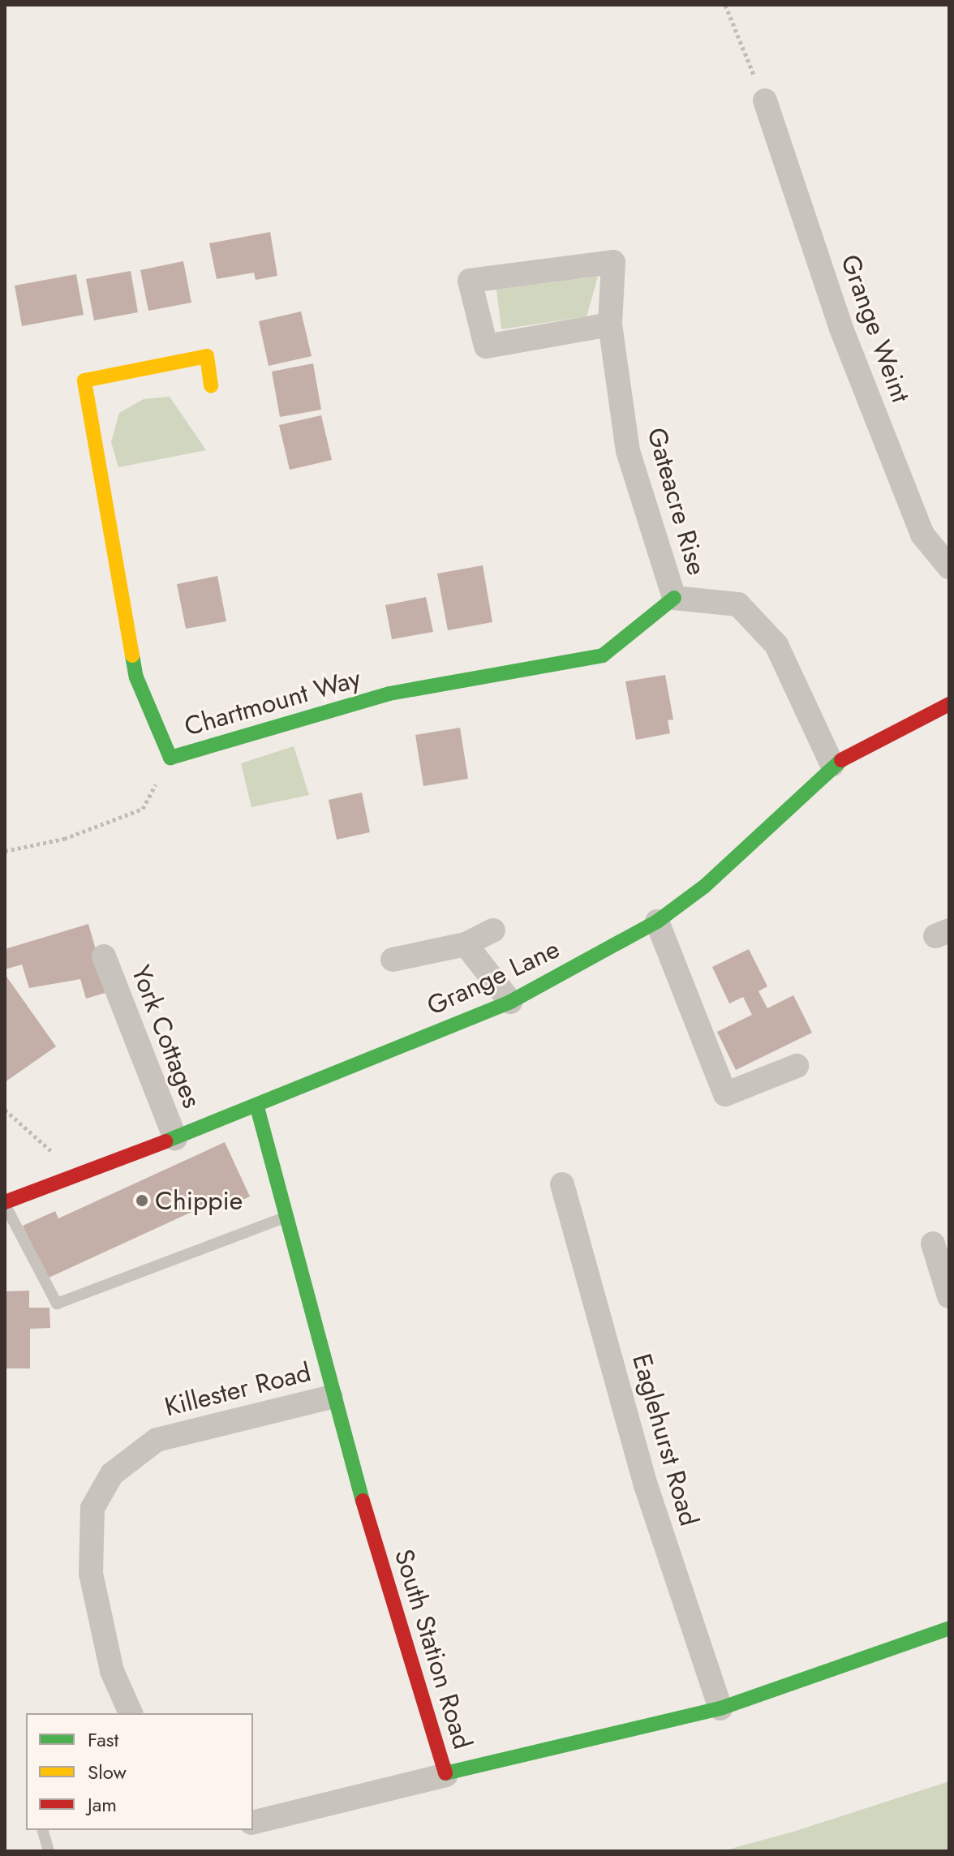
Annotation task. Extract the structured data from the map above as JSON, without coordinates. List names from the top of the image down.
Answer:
{
  "streets": {
    "street": [
      "Grange Weint",
      "Gateacre Rise",
      "Chartmount Way",
      "Grange Lane",
      "York Cottages",
      "Killester Road",
      "Eaglehurst Road",
      "South Station Road"
    ]
  },
  "crossings": [
    ["Gateacre Rise", "Chartmount Way"],
    ["Gateacre Rise", "Grange Lane"],
    ["Grange Lane", "York Cottages"],
    ["Grange Lane", "South Station Road"],
    ["Killester Road", "South Station Road"],
    ["Eaglehurst Road", "South Station Road"]
  ],
  "places": ["Chippie"],
  "legend": ["Fast", "Slow", "Jam"]
}
